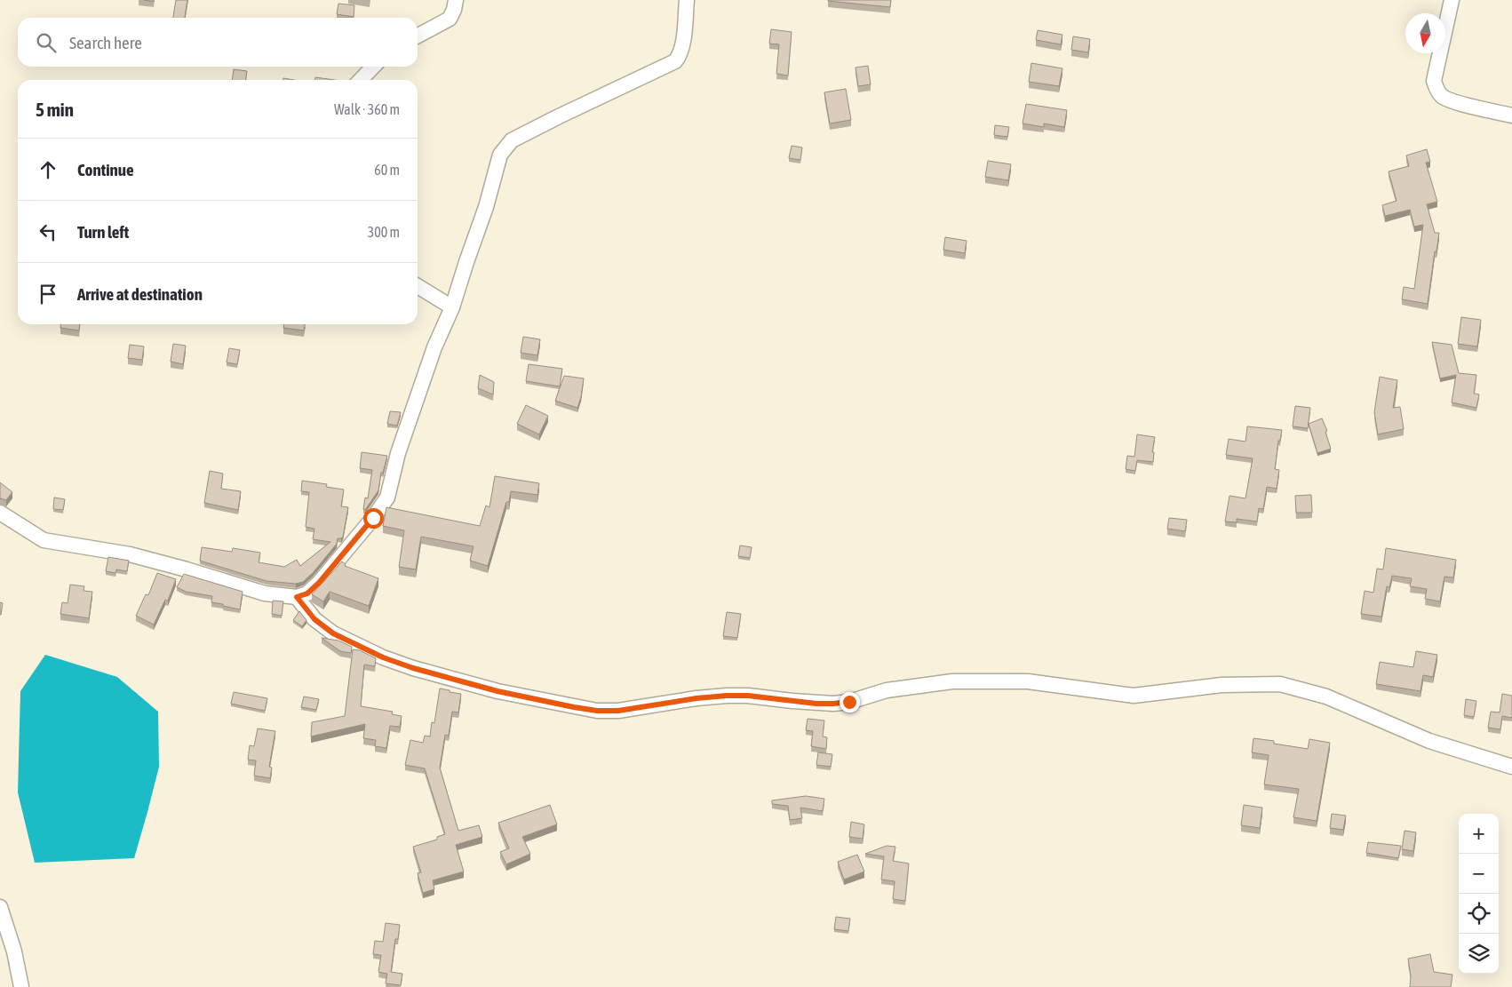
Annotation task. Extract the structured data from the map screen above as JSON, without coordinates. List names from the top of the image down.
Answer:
{
  "north": "bottom",
  "page": {
    "search": "Search here",
    "heading": ["5 min", "Walk · 360 m"],
    "list": [
      ["Continue", "60 m"],
      ["Turn left", "300 m"],
      "Arrive at destination"
    ],
    "map_buttons": ["+", "−"]
  }
}
